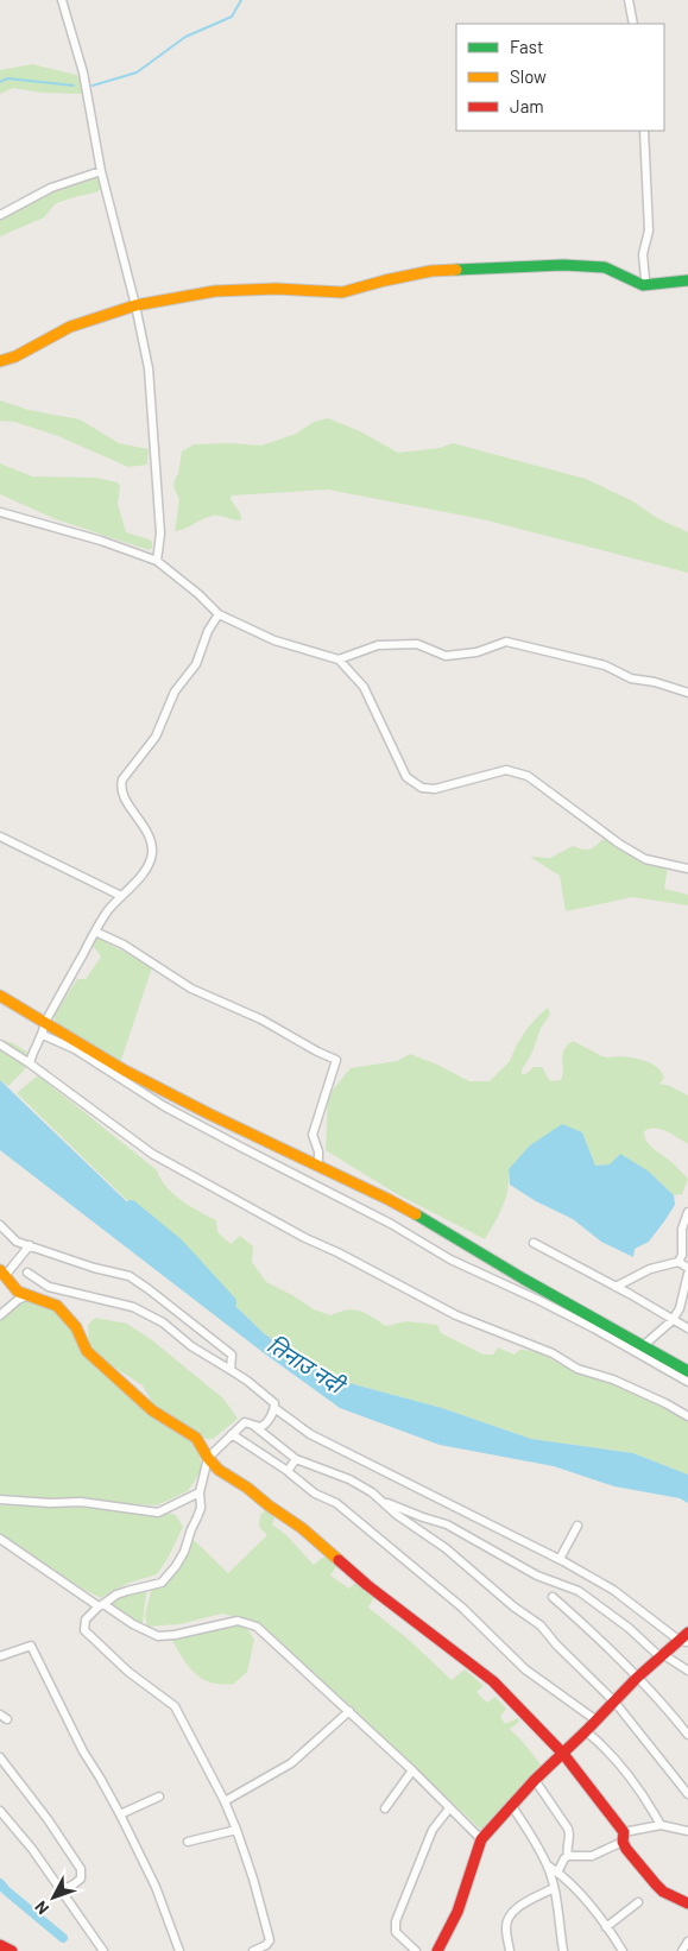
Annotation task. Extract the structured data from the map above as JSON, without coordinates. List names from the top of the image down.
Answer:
{
  "water": ["तिनाउ नदी"],
  "legend": ["Fast", "Slow", "Jam"],
  "north": "bottom left"
}
